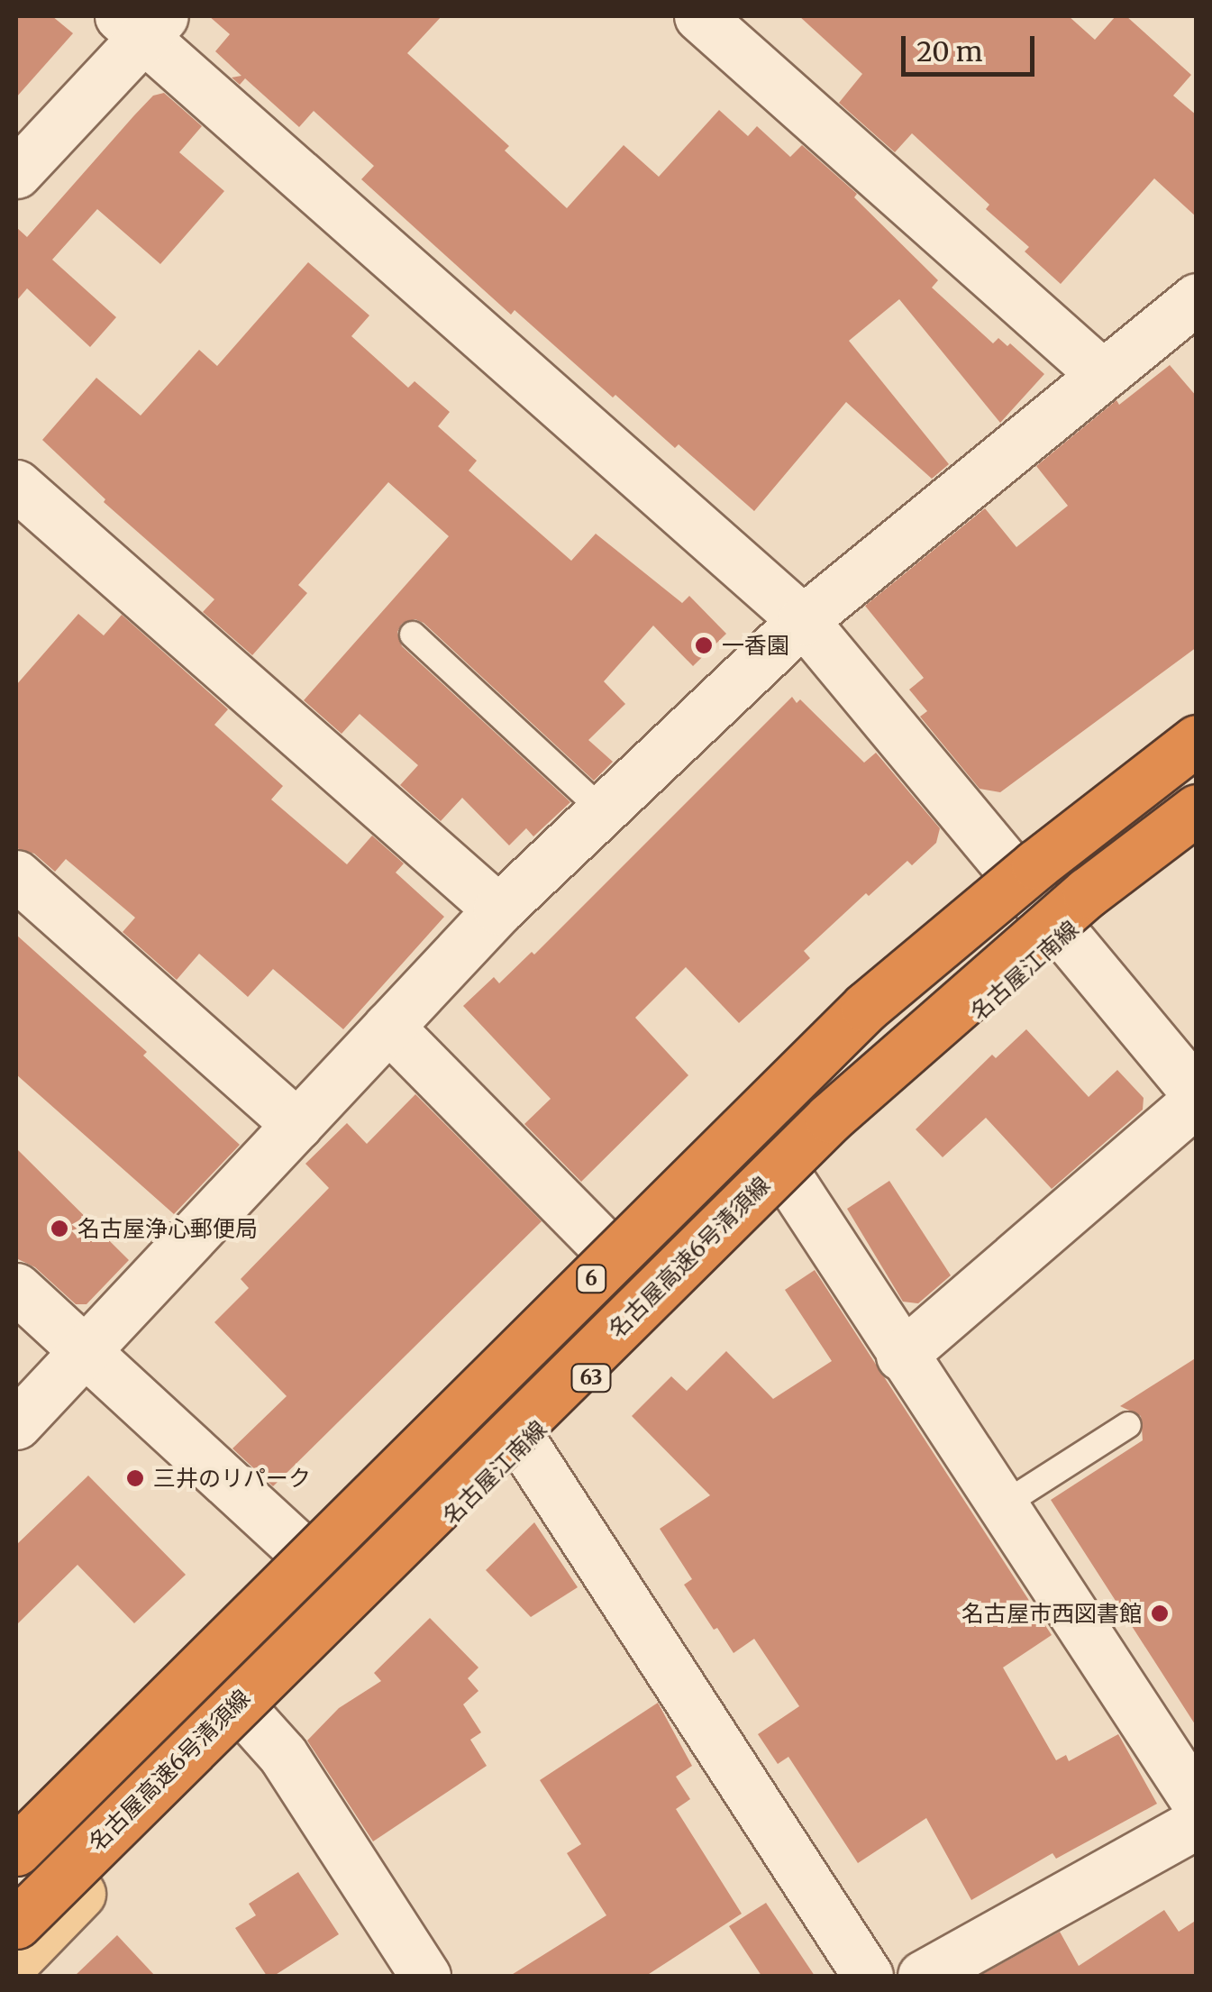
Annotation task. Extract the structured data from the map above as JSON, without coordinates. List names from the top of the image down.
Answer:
{
  "streets": {
    "highway": ["名古屋高速6号清須線", "6"],
    "main road": ["名古屋江南線", "63"]
  },
  "places": [
    "一香園",
    "名古屋浄心郵便局",
    "三井のリパーク",
    "名古屋市西図書館"
  ],
  "scale_bar": "20 m"
}
